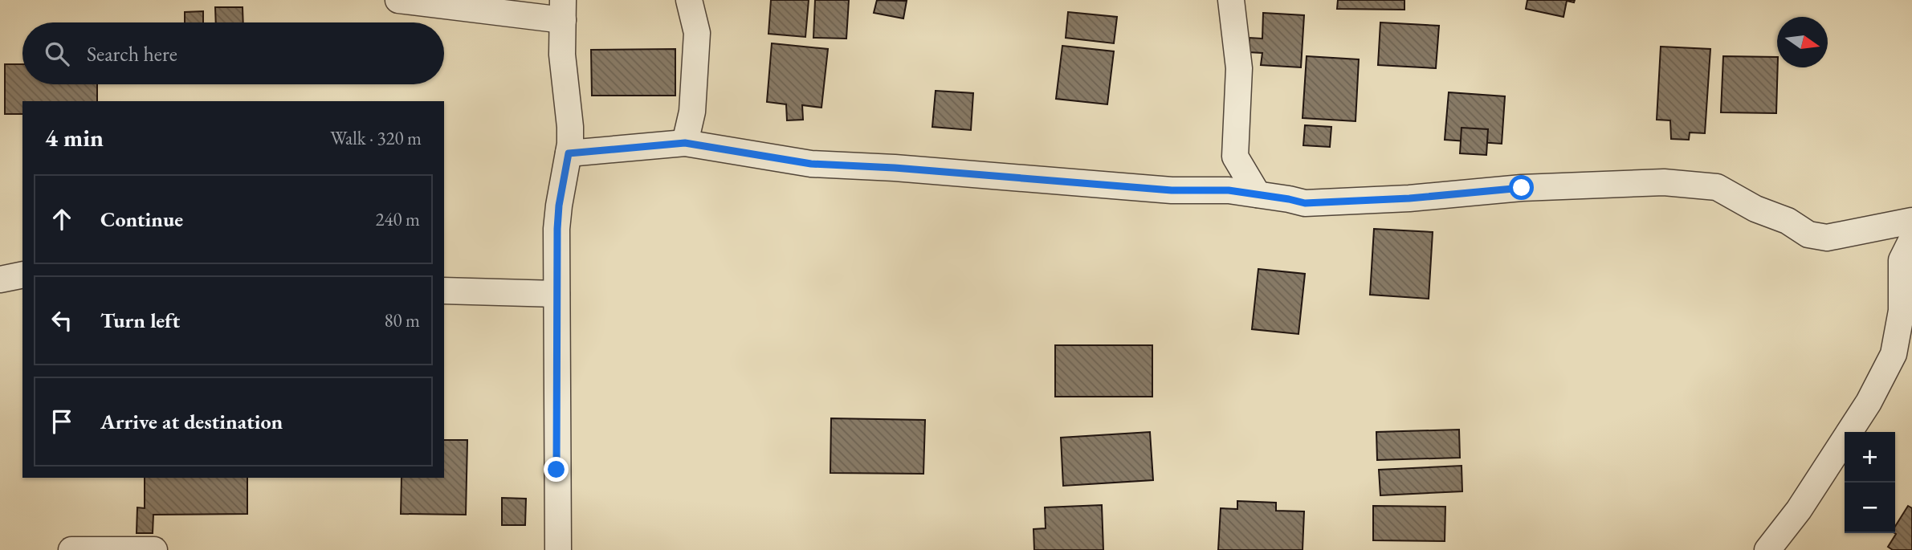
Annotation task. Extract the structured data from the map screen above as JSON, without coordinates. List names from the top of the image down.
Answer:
{
  "north": "right",
  "page": {
    "search": "Search here",
    "heading": ["4 min", "Walk · 320 m"],
    "list": [
      ["Continue", "240 m"],
      ["Turn left", "80 m"],
      "Arrive at destination"
    ],
    "map_buttons": ["+", "−"]
  }
}
